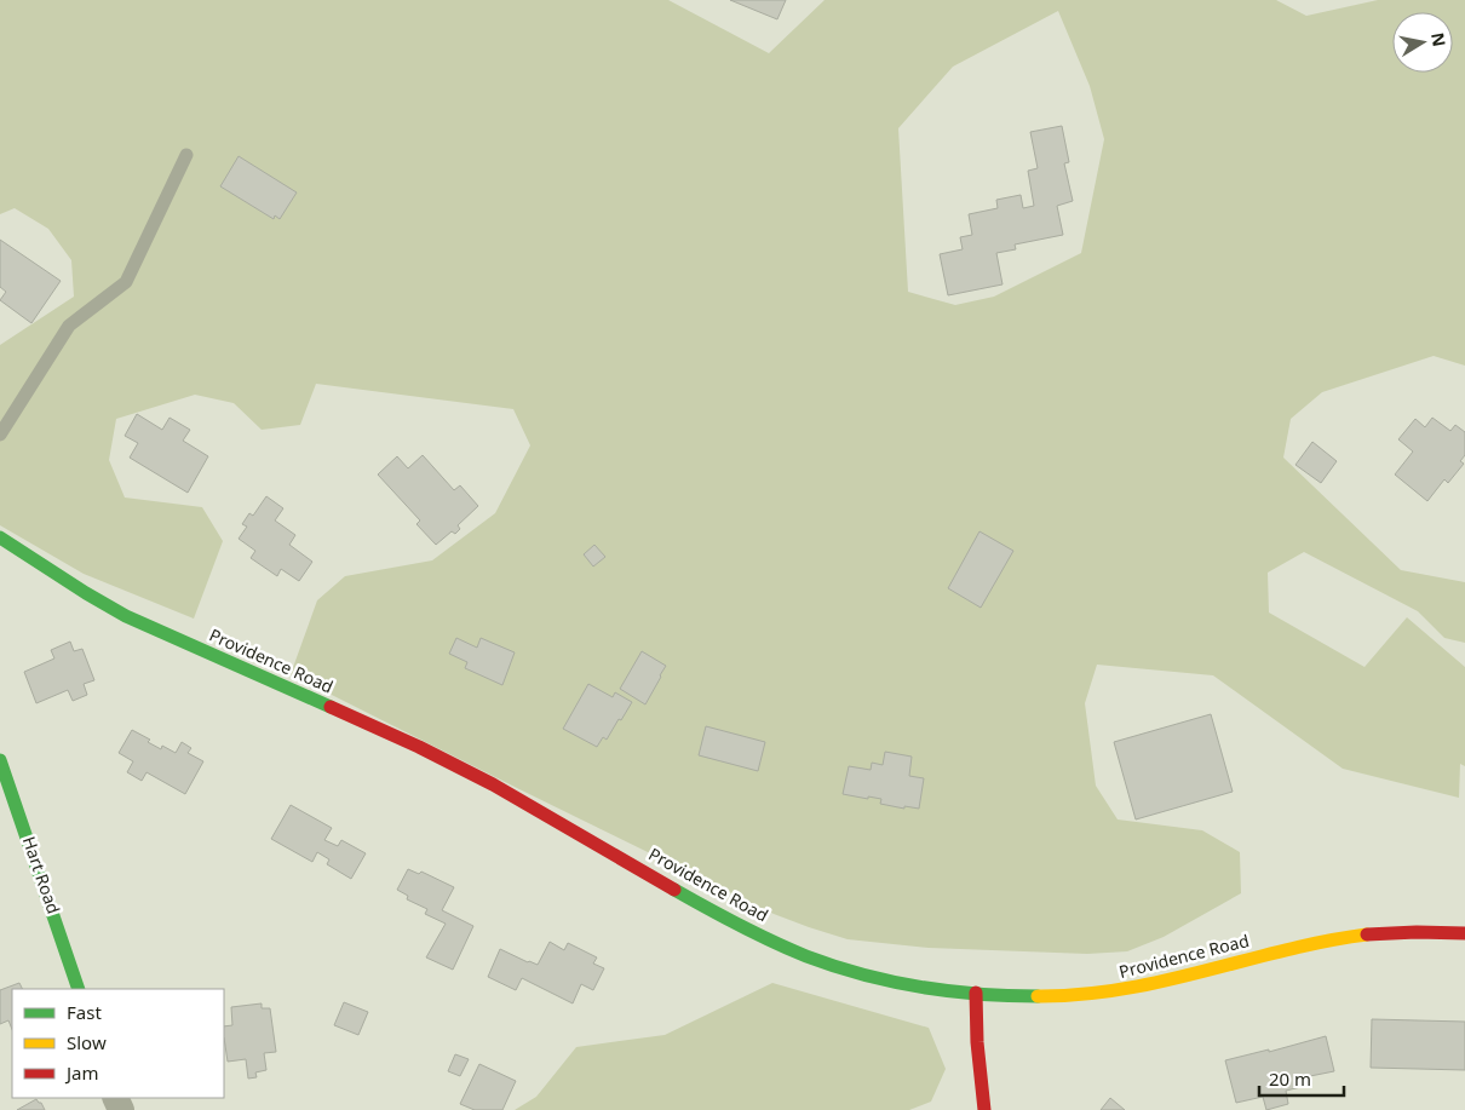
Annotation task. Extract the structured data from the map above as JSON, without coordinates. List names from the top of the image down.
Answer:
{
  "streets": {
    "street": ["Providence Road", "Hart Road"]
  },
  "legend": ["Fast", "Slow", "Jam"],
  "scale_bar": "20 m",
  "north": "right"
}
